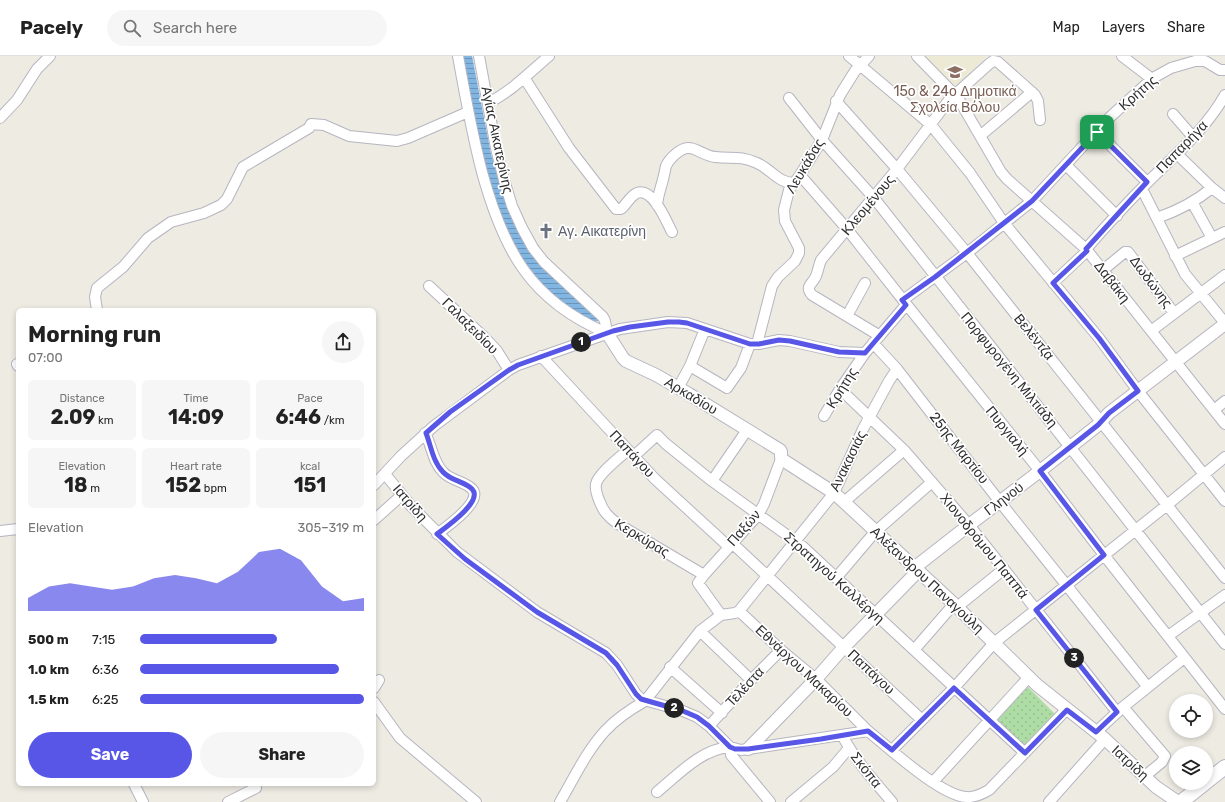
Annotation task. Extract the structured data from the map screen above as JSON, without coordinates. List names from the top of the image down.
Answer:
{
  "streets": {
    "street": [
      "Κρήτης",
      "Αγίας Αικατερίνης",
      "Παπαρήγα",
      "Λευκάδας",
      "Κλεομένους",
      "Δαβάκη",
      "Δωδώνης",
      "Γαλαξειδίου",
      "Βελέντζα",
      "Πορφυρογένη Μιλτιάδη",
      "Αρκαδίου",
      "Πυργιαλή",
      "25ης Μαρτίου",
      "Παπάγου",
      "Ανακασιάς",
      "Γληνού",
      "Ιατρίδη",
      "Παξών",
      "Κερκύρας",
      "Χιονοδρόμου Παππά",
      "Στρατηγού Καλλέργη",
      "Αλέξανδρου Παναγούλη",
      "Εθνάρχου Μακαρίου",
      "Τελέστα",
      "Σκόπα"
    ]
  },
  "crossings": [
    ["Κρήτης", "Κλεομένους"],
    ["Κρήτης", "Δαβάκη"],
    ["Κρήτης", "Βελέντζα"],
    ["Κρήτης", "Πορφυρογένη Μιλτιάδη"],
    ["Κρήτης", "Πυργιαλή"],
    ["Κρήτης", "25ης Μαρτίου"],
    ["Κρήτης", "Χιονοδρόμου Παππά"],
    ["Αγίας Αικατερίνης", "Αρκαδίου"],
    ["Παπαρήγα", "Δαβάκη"],
    ["Λευκάδας", "Βελέντζα"],
    ["Λευκάδας", "Πορφυρογένη Μιλτιάδη"],
    ["Λευκάδας", "Πυργιαλή"],
    ["Κλεομένους", "Δαβάκη"],
    ["Κλεομένους", "Βελέντζα"],
    ["Κλεομένους", "Πορφυρογένη Μιλτιάδη"],
    ["Κλεομένους", "Πυργιαλή"],
    ["Κλεομένους", "25ης Μαρτίου"],
    ["Δαβάκη", "Δωδώνης"],
    ["Δαβάκη", "Γληνού"],
    ["Βελέντζα", "Γληνού"],
    ["Πορφυρογένη Μιλτιάδη", "Γληνού"],
    ["Αρκαδίου", "Παξών"],
    ["Αρκαδίου", "Αλέξανδρου Παναγούλη"],
    ["Πυργιαλή", "Γληνού"],
    ["25ης Μαρτίου", "Ανακασιάς"],
    ["25ης Μαρτίου", "Γληνού"],
    ["Παπάγου", "Ανακασιάς"],
    ["Παπάγου", "Γληνού"],
    ["Παπάγου", "Παξών"],
    ["Παπάγου", "Κερκύρας"],
    ["Παπάγου", "Στρατηγού Καλλέργη"],
    ["Ανακασιάς", "Χιονοδρόμου Παππά"],
    ["Ανακασιάς", "Στρατηγού Καλλέργη"],
    ["Ανακασιάς", "Αλέξανδρου Παναγούλη"],
    ["Ανακασιάς", "Εθνάρχου Μακαρίου"],
    ["Γληνού", "Χιονοδρόμου Παππά"],
    ["Γληνού", "Στρατηγού Καλλέργη"],
    ["Γληνού", "Αλέξανδρου Παναγούλη"],
    ["Γληνού", "Εθνάρχου Μακαρίου"],
    ["Ιατρίδη", "Χιονοδρόμου Παππά"],
    ["Ιατρίδη", "Αλέξανδρου Παναγούλη"],
    ["Παξών", "Κερκύρας"],
    ["Παξών", "Στρατηγού Καλλέργη"],
    ["Παξών", "Αλέξανδρου Παναγούλη"],
    ["Κερκύρας", "Στρατηγού Καλλέργη"],
    ["Εθνάρχου Μακαρίου", "Τελέστα"]
  ],
  "places": {
    "school or university": ["15ο & 24ο Δημοτικά Σχολεία Βόλου"],
    "church": ["Αγ. Αικατερίνη"]
  },
  "page": {
    "header": "Pacely",
    "search": "Search here",
    "nav": ["Map", "Layers", "Share"],
    "heading": ["Morning run", "07:00"],
    "pins": ["1", "3", "2"],
    "stats": [
      ["Distance", "2.09 km"],
      ["Time", "14:09"],
      ["Pace", "6:46 /km"],
      ["Elevation", "18 m"],
      ["Heart rate", "152 bpm"],
      ["kcal", "151"]
    ],
    "chart": ["Elevation", "305–319 m"],
    "list": [
      {
        "name": "500 m",
        "note": "7:15"
      },
      {
        "name": "1.0 km",
        "note": "6:36"
      },
      {
        "name": "1.5 km",
        "note": "6:25"
      }
    ],
    "buttons": ["Save", "Share"]
  }
}
